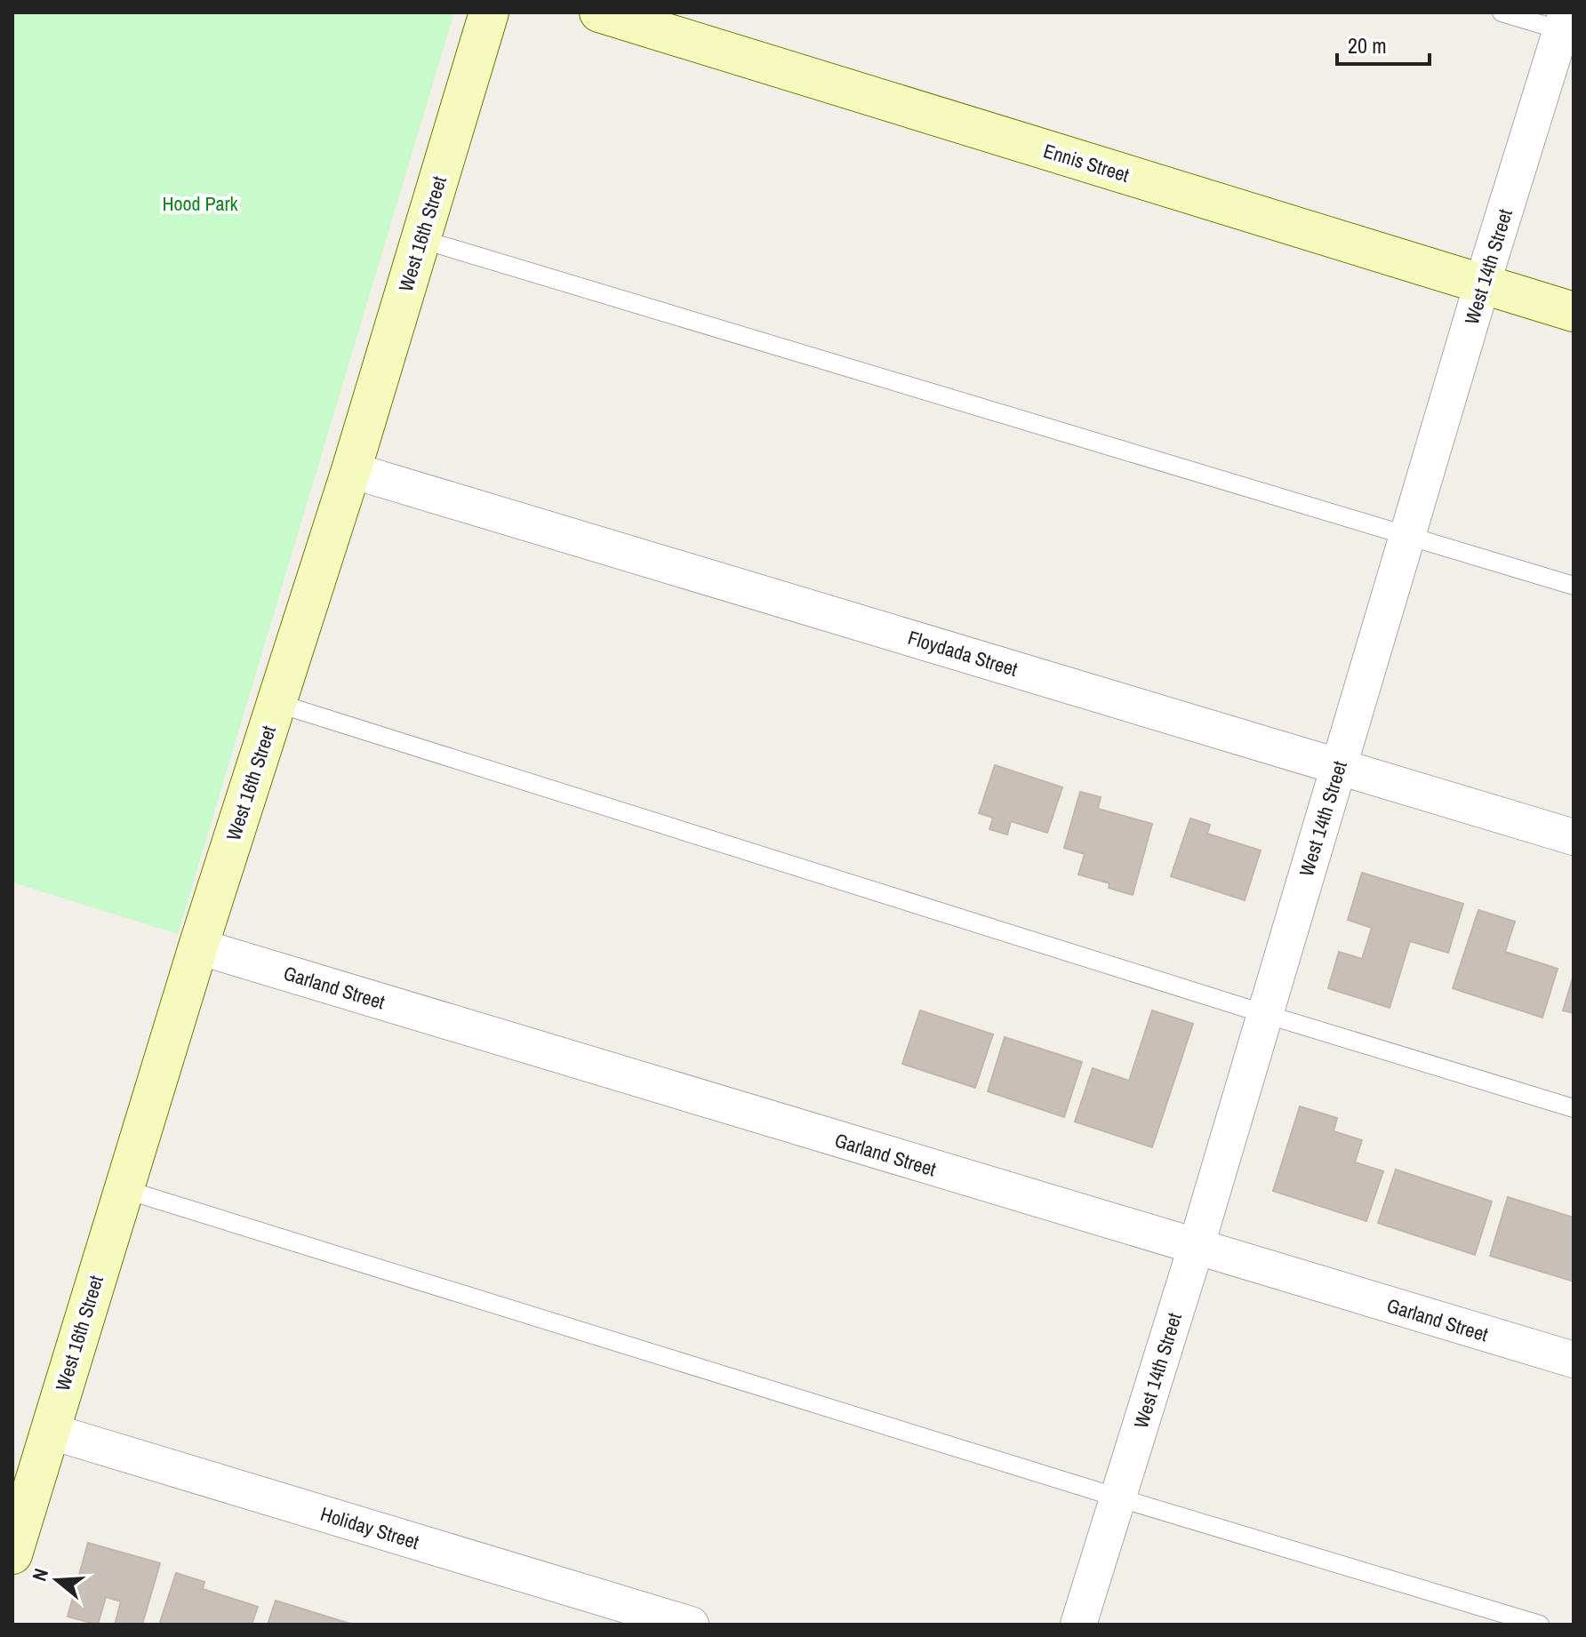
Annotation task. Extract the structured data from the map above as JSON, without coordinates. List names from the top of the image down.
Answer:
{
  "streets": {
    "street": [
      "Ennis Street",
      "West 16th Street",
      "West 14th Street",
      "Floydada Street",
      "Garland Street",
      "Holiday Street"
    ]
  },
  "crossings": [
    ["Ennis Street", "West 14th Street"],
    ["West 16th Street", "Floydada Street"],
    ["West 16th Street", "Garland Street"],
    ["West 16th Street", "Holiday Street"],
    ["West 14th Street", "Floydada Street"],
    ["West 14th Street", "Garland Street"]
  ],
  "parks": ["Hood Park"],
  "scale_bar": "20 m",
  "north": "left"
}
